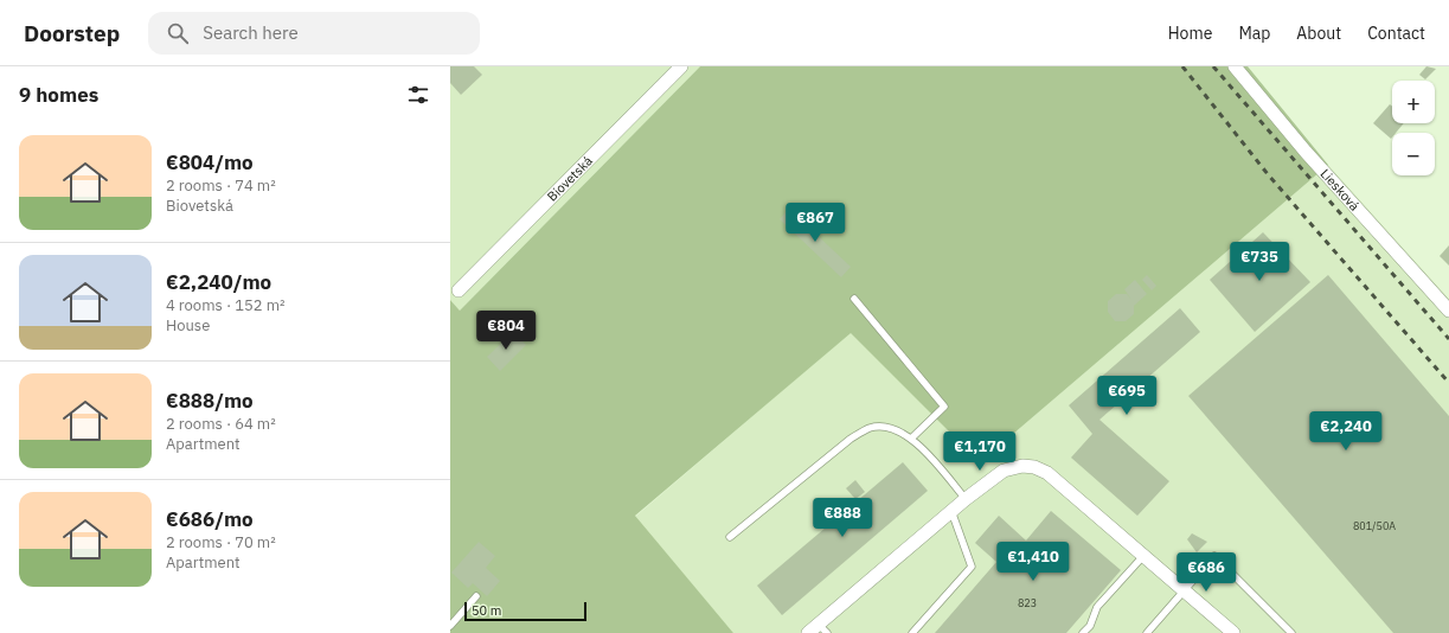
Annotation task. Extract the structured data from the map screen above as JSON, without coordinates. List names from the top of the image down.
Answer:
{
  "streets": {
    "street": ["Biovetská", "Liesková"]
  },
  "house_numbers": ["801/50A", "823"],
  "scale_bar": "50 m",
  "page": {
    "header": "Doorstep",
    "search": "Search here",
    "nav": [
      "Home",
      "Map",
      "About",
      "Contact"
    ],
    "heading": "9 homes",
    "map_buttons": ["+", "−"],
    "list": [
      {
        "name": "€804/mo",
        "note": "2 rooms · 74 m² · Biovetská"
      },
      {
        "name": "€2,240/mo",
        "note": "4 rooms · 152 m² · House"
      },
      {
        "name": "€888/mo",
        "note": "2 rooms · 64 m² · Apartment"
      },
      {
        "name": "€686/mo",
        "note": "2 rooms · 70 m² · Apartment"
      }
    ],
    "price": [
      "€867",
      "€735",
      "€804",
      "€695",
      "€2,240",
      "€1,170",
      "€888",
      "€1,410",
      "€686"
    ],
    "scale": "50 m"
  }
}
